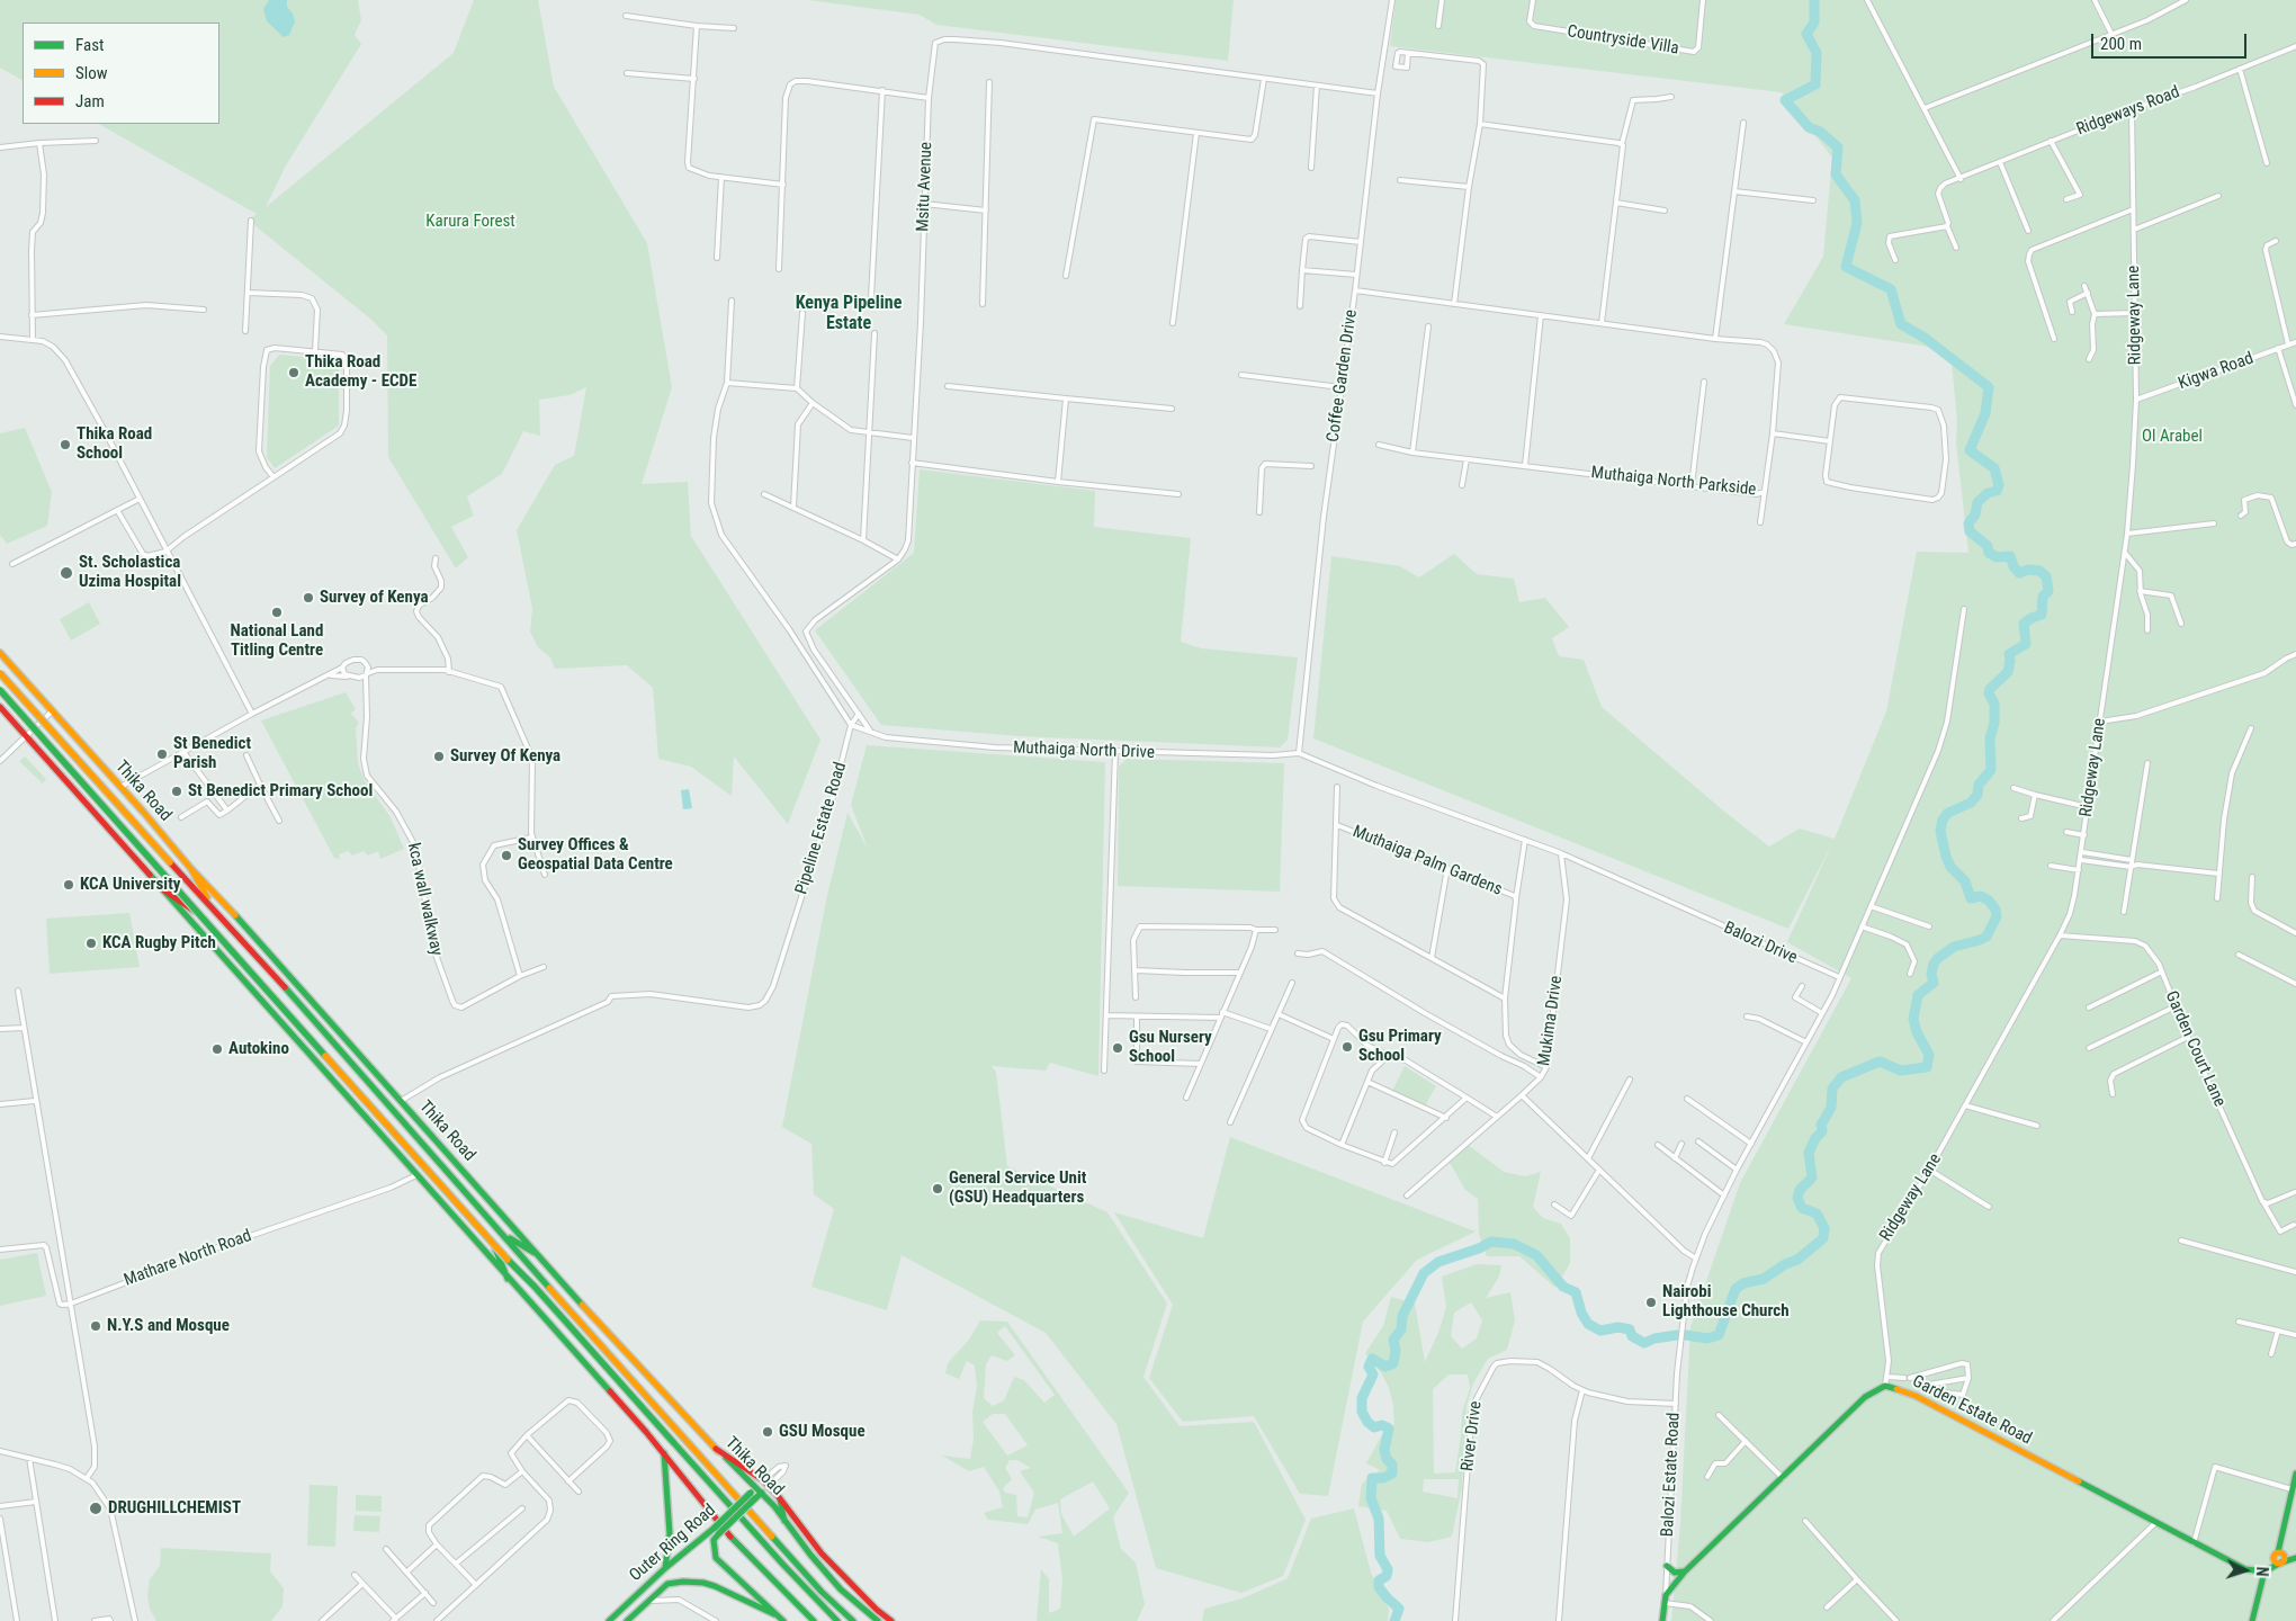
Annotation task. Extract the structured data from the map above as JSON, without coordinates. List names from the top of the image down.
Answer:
{
  "streets": {
    "main road": ["Thika Road", "Garden Estate Road", "Outer Ring Road"],
    "street": [
      "Countryside Villa",
      "Ridgeways Road",
      "Msitu Avenue",
      "Ridgeway Lane",
      "Kigwa Road",
      "Coffee Garden Drive",
      "Muthaiga North Parkside",
      "Muthaiga North Drive",
      "Pipeline Estate Road",
      "Muthaiga Palm Gardens",
      "kca wall walkway",
      "Balozi Drive",
      "Mukima Drive",
      "Garden Court Lane",
      "Mathare North Road",
      "River Drive",
      "Balozi Estate Road"
    ]
  },
  "crossings": [
    ["Ridgeways Road", "Ridgeway Lane"],
    ["Msitu Avenue", "Coffee Garden Drive"],
    ["Ridgeway Lane", "Kigwa Road"],
    ["Ridgeway Lane", "Garden Court Lane"],
    ["Ridgeway Lane", "Garden Estate Road"],
    ["Coffee Garden Drive", "Muthaiga North Parkside"],
    ["Coffee Garden Drive", "Muthaiga North Drive"],
    ["Coffee Garden Drive", "Balozi Drive"],
    ["Muthaiga North Drive", "Balozi Drive"],
    ["Thika Road", "Pipeline Estate Road"],
    ["Thika Road", "Outer Ring Road"],
    ["Muthaiga Palm Gardens", "Mukima Drive"],
    ["Balozi Drive", "Mukima Drive"],
    ["Garden Estate Road", "Balozi Estate Road"],
    ["River Drive", "Balozi Estate Road"]
  ],
  "districts": ["Kenya Pipeline Estate"],
  "parks": ["Karura Forest", "Ol Arabel"],
  "places": [
    "Thika Road Academy - ECDE",
    "Thika Road School",
    "St. Scholastica Uzima Hospital",
    "Survey of Kenya",
    "National Land Titling Centre",
    "St Benedict Parish",
    "Survey Of Kenya",
    "St Benedict Primary School",
    "Survey Offices & Geospatial Data Centre",
    "KCA University",
    "KCA Rugby Pitch",
    "Gsu Primary School",
    "Gsu Nursery School",
    "Autokino",
    "General Service Unit (GSU) Headquarters",
    "Nairobi Lighthouse Church",
    "N.Y.S and Mosque",
    "GSU Mosque",
    "DRUGHILLCHEMIST"
  ],
  "legend": ["Fast", "Slow", "Jam"],
  "scale_bar": "200 m",
  "north": "right"
}
